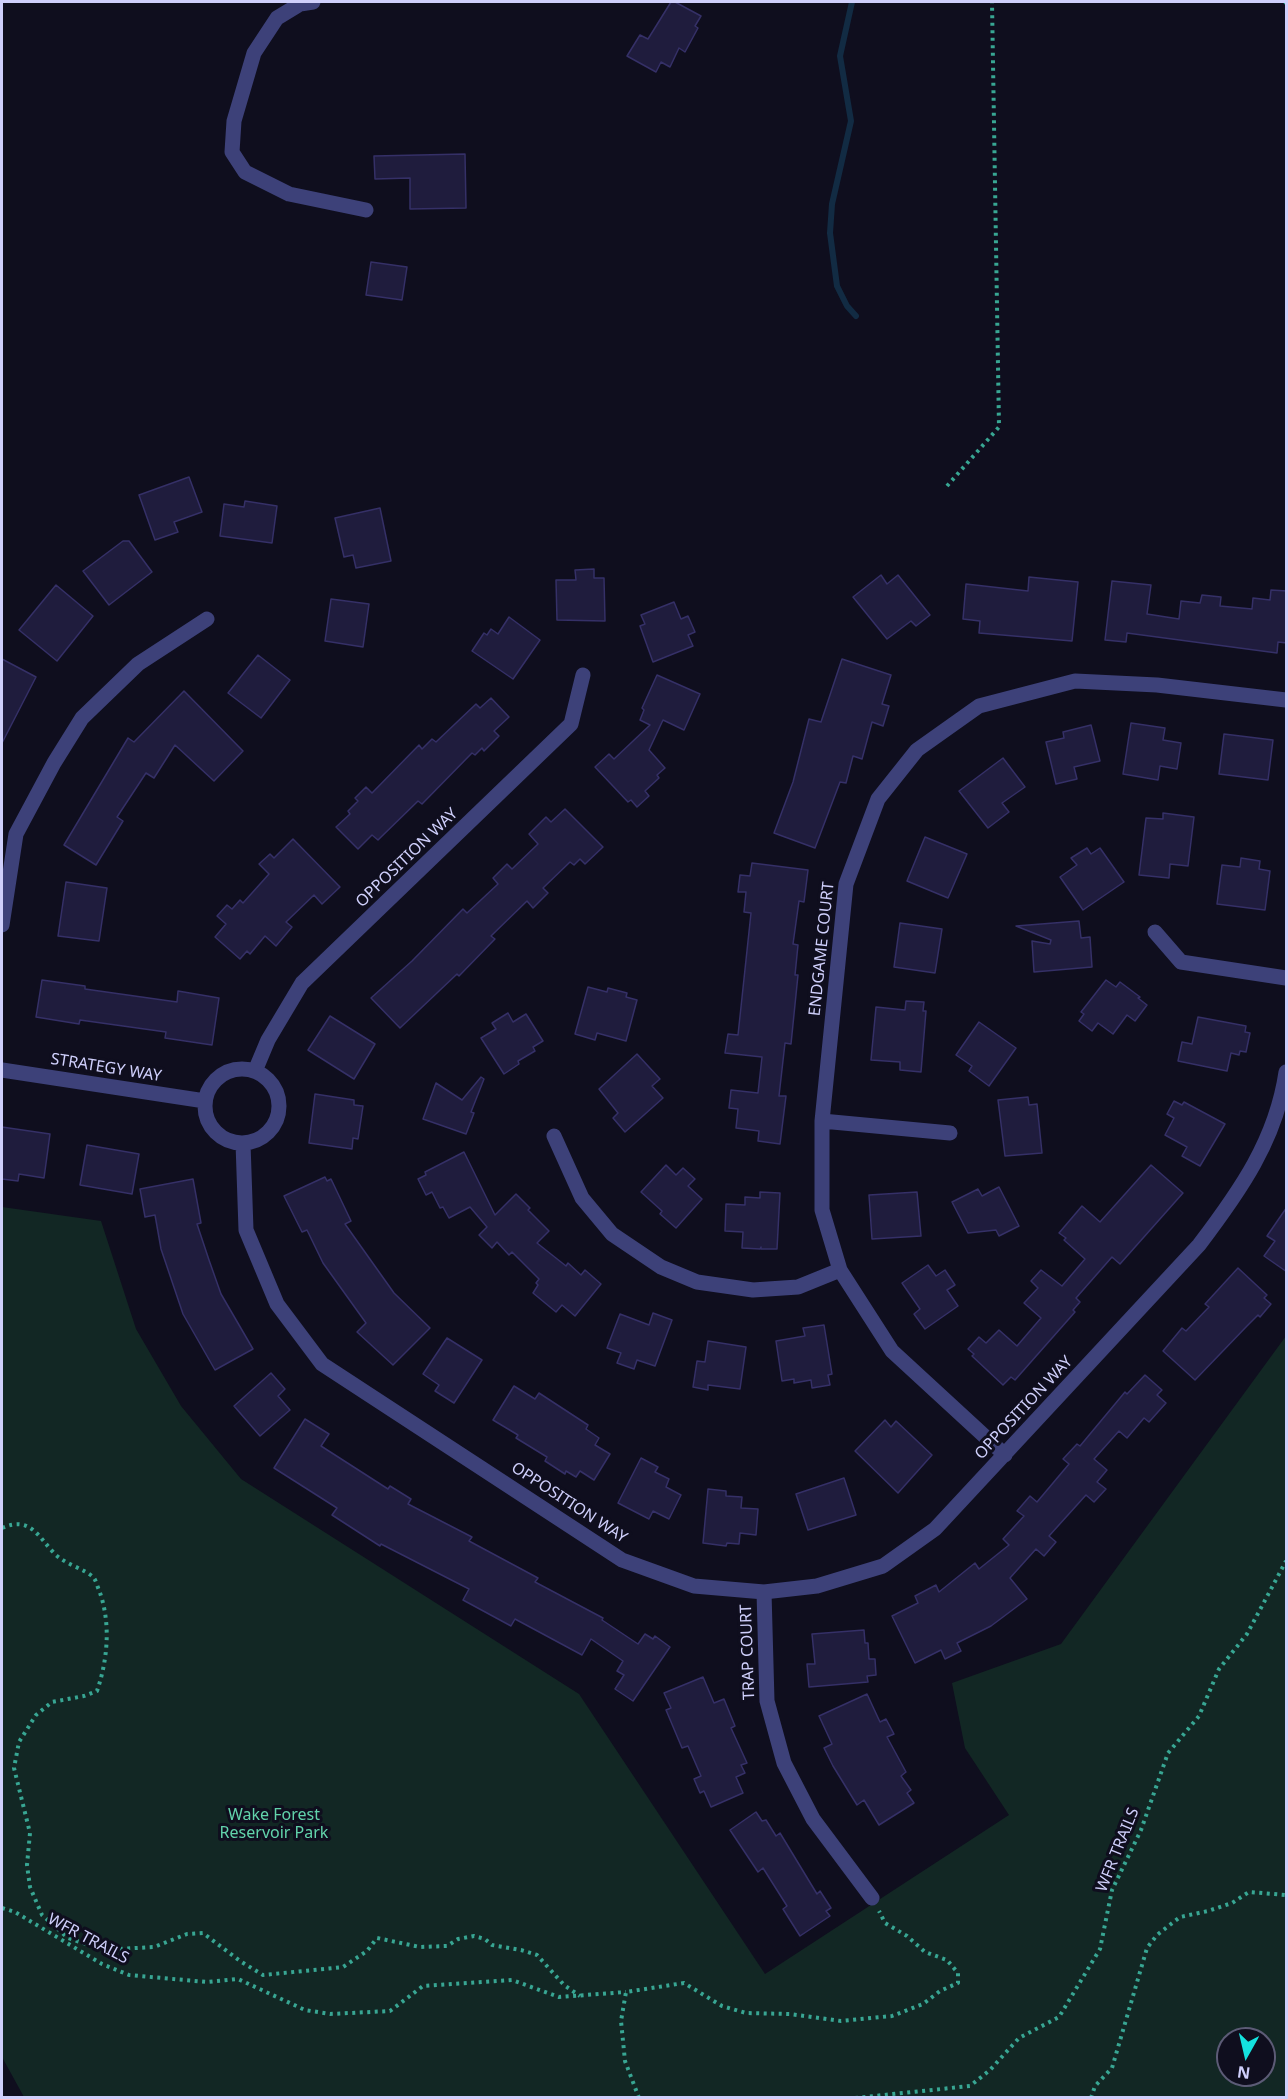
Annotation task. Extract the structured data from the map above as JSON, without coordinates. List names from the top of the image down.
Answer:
{
  "streets": {
    "street": [
      "OPPOSITION WAY",
      "ENDGAME COURT",
      "STRATEGY WAY",
      "TRAP COURT"
    ],
    "path": ["WFR TRAILS"]
  },
  "crossings": [
    ["OPPOSITION WAY", "ENDGAME COURT"],
    ["OPPOSITION WAY", "STRATEGY WAY"],
    ["OPPOSITION WAY", "TRAP COURT"],
    ["TRAP COURT", "WFR TRAILS"]
  ],
  "parks": ["Wake Forest Reservoir Park"],
  "north": "bottom"
}
